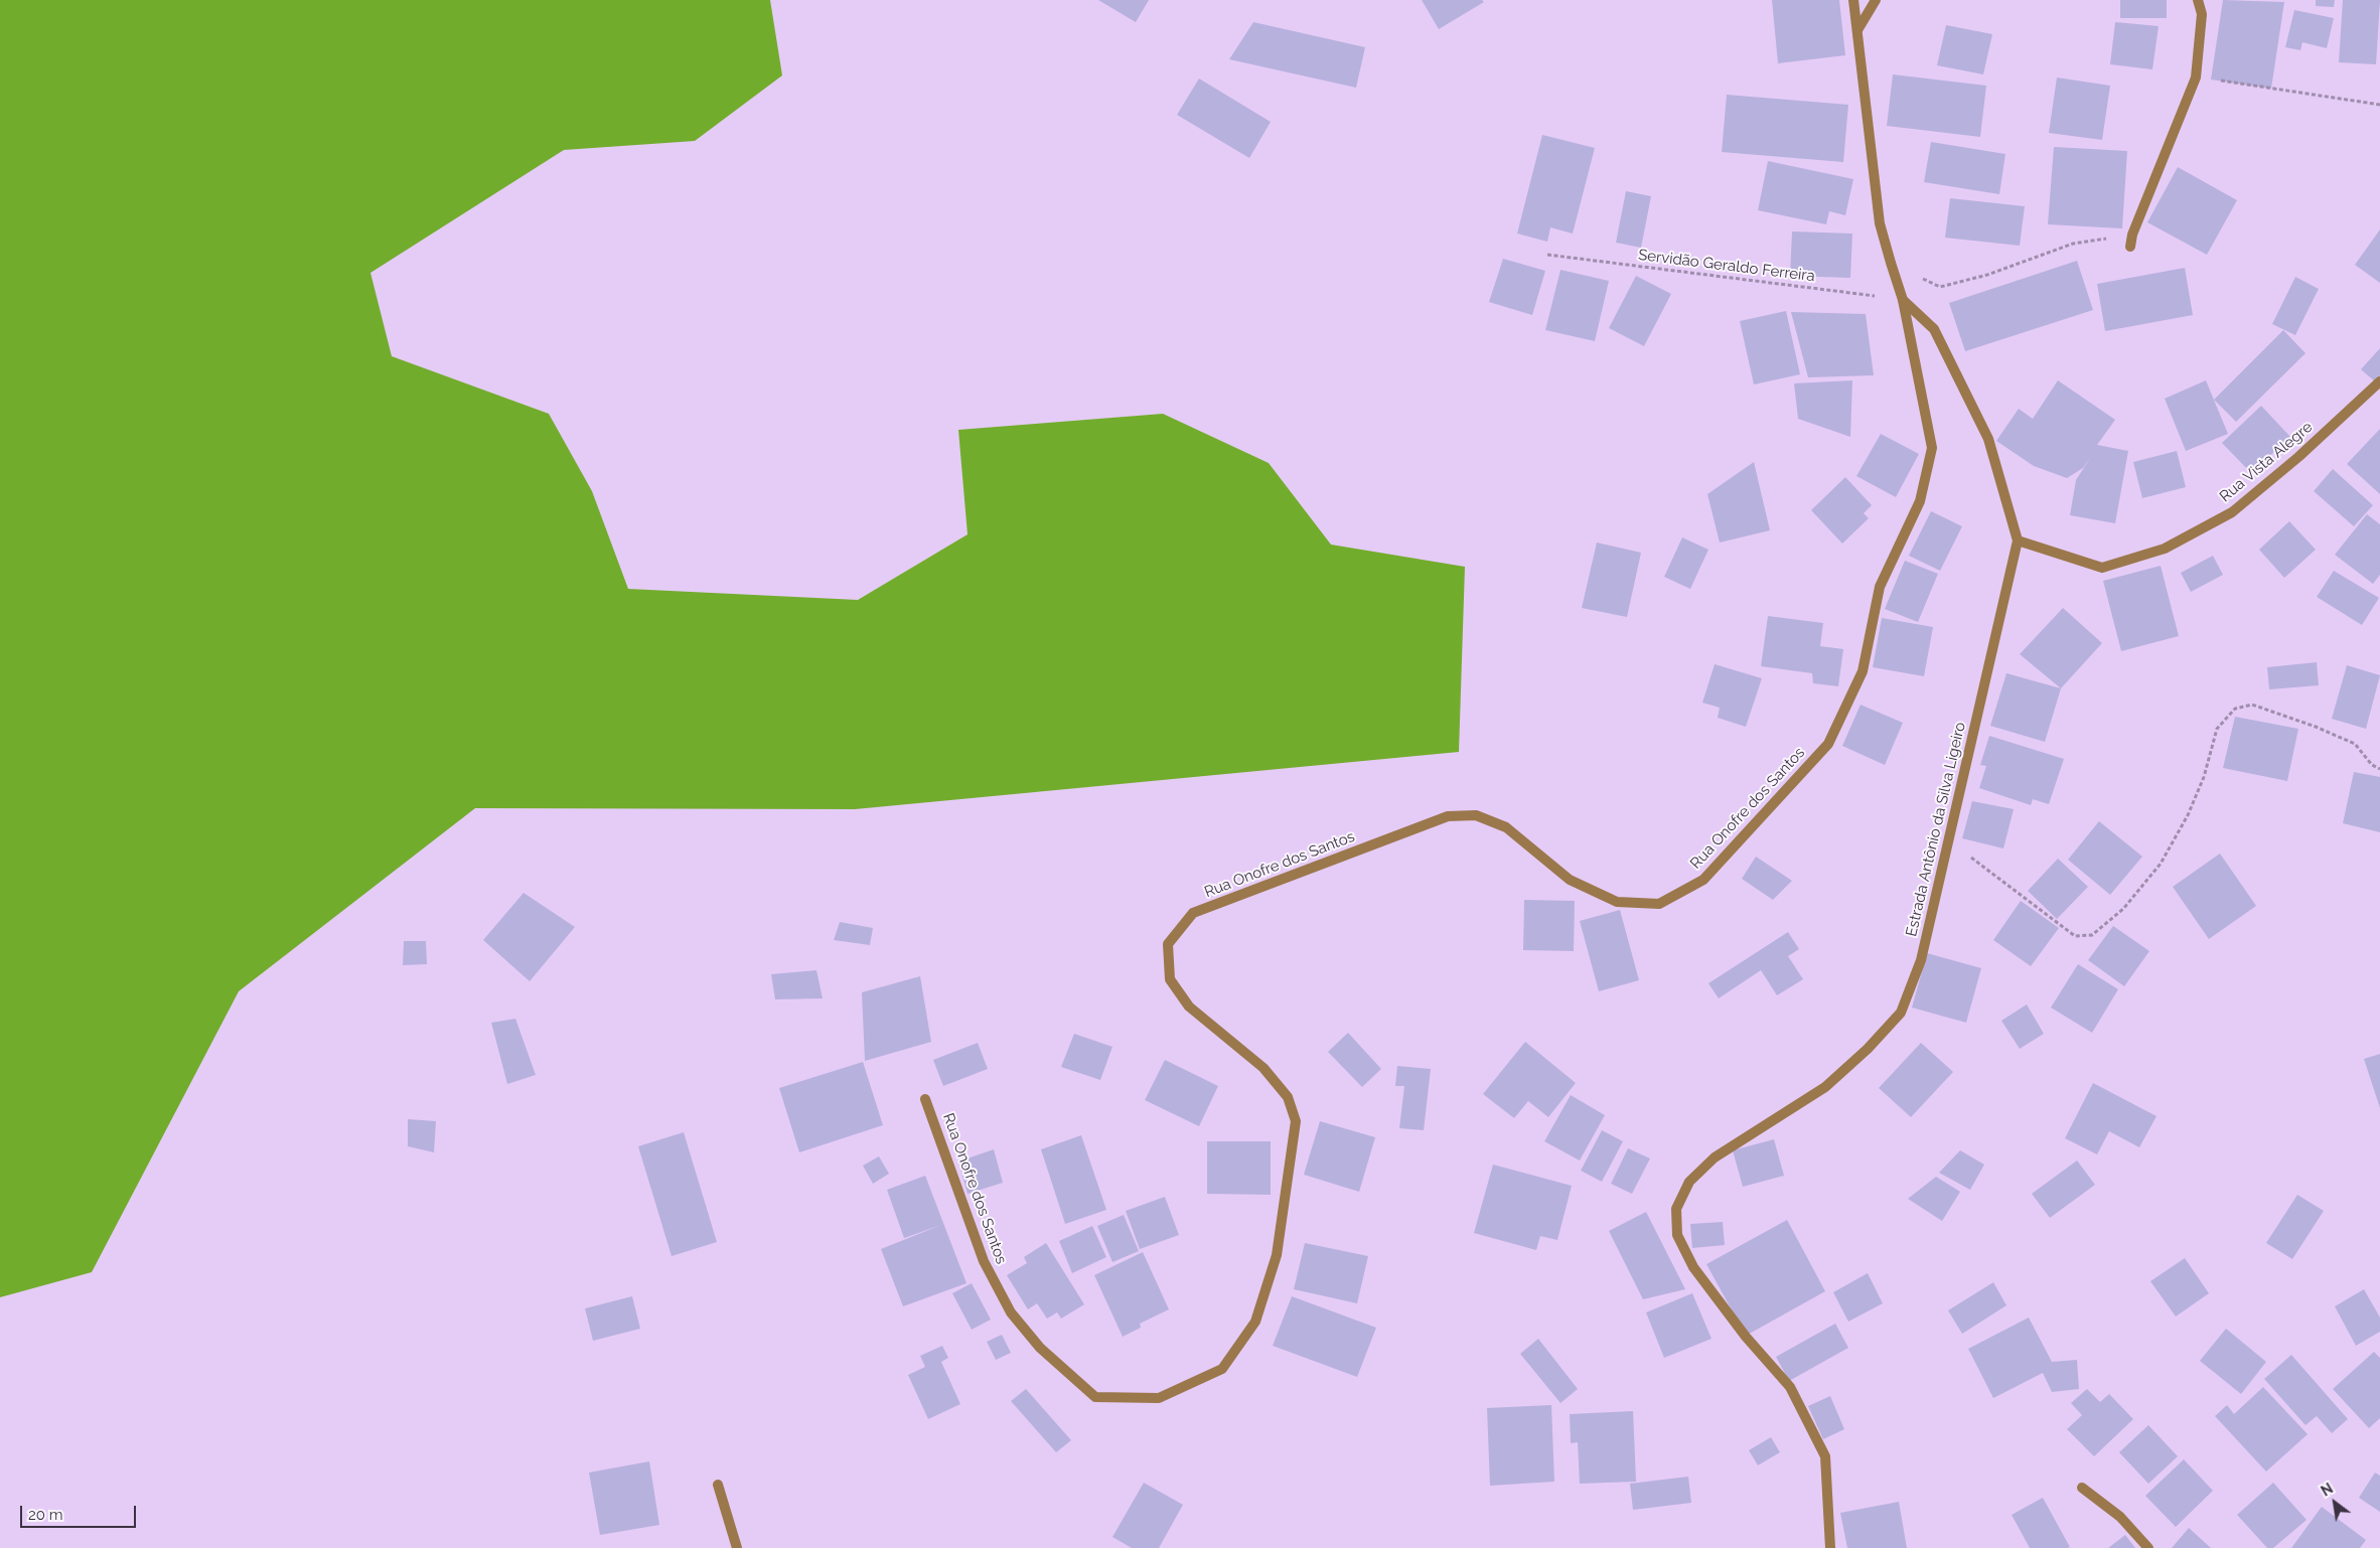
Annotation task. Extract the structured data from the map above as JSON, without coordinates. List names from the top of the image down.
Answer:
{
  "streets": {
    "street": ["Rua Vista Alegre", "Rua Onofre dos Santos", "Estrada Antônio da Silva Ligeiro"],
    "path": ["Servidão Geraldo Ferreira"]
  },
  "crossings": [
    ["Servidão Geraldo Ferreira", "Rua Onofre dos Santos"],
    ["Servidão Geraldo Ferreira", "Estrada Antônio da Silva Ligeiro"],
    ["Rua Vista Alegre", "Estrada Antônio da Silva Ligeiro"],
    ["Rua Onofre dos Santos", "Estrada Antônio da Silva Ligeiro"]
  ],
  "scale_bar": "20 m",
  "north": "top left"
}
